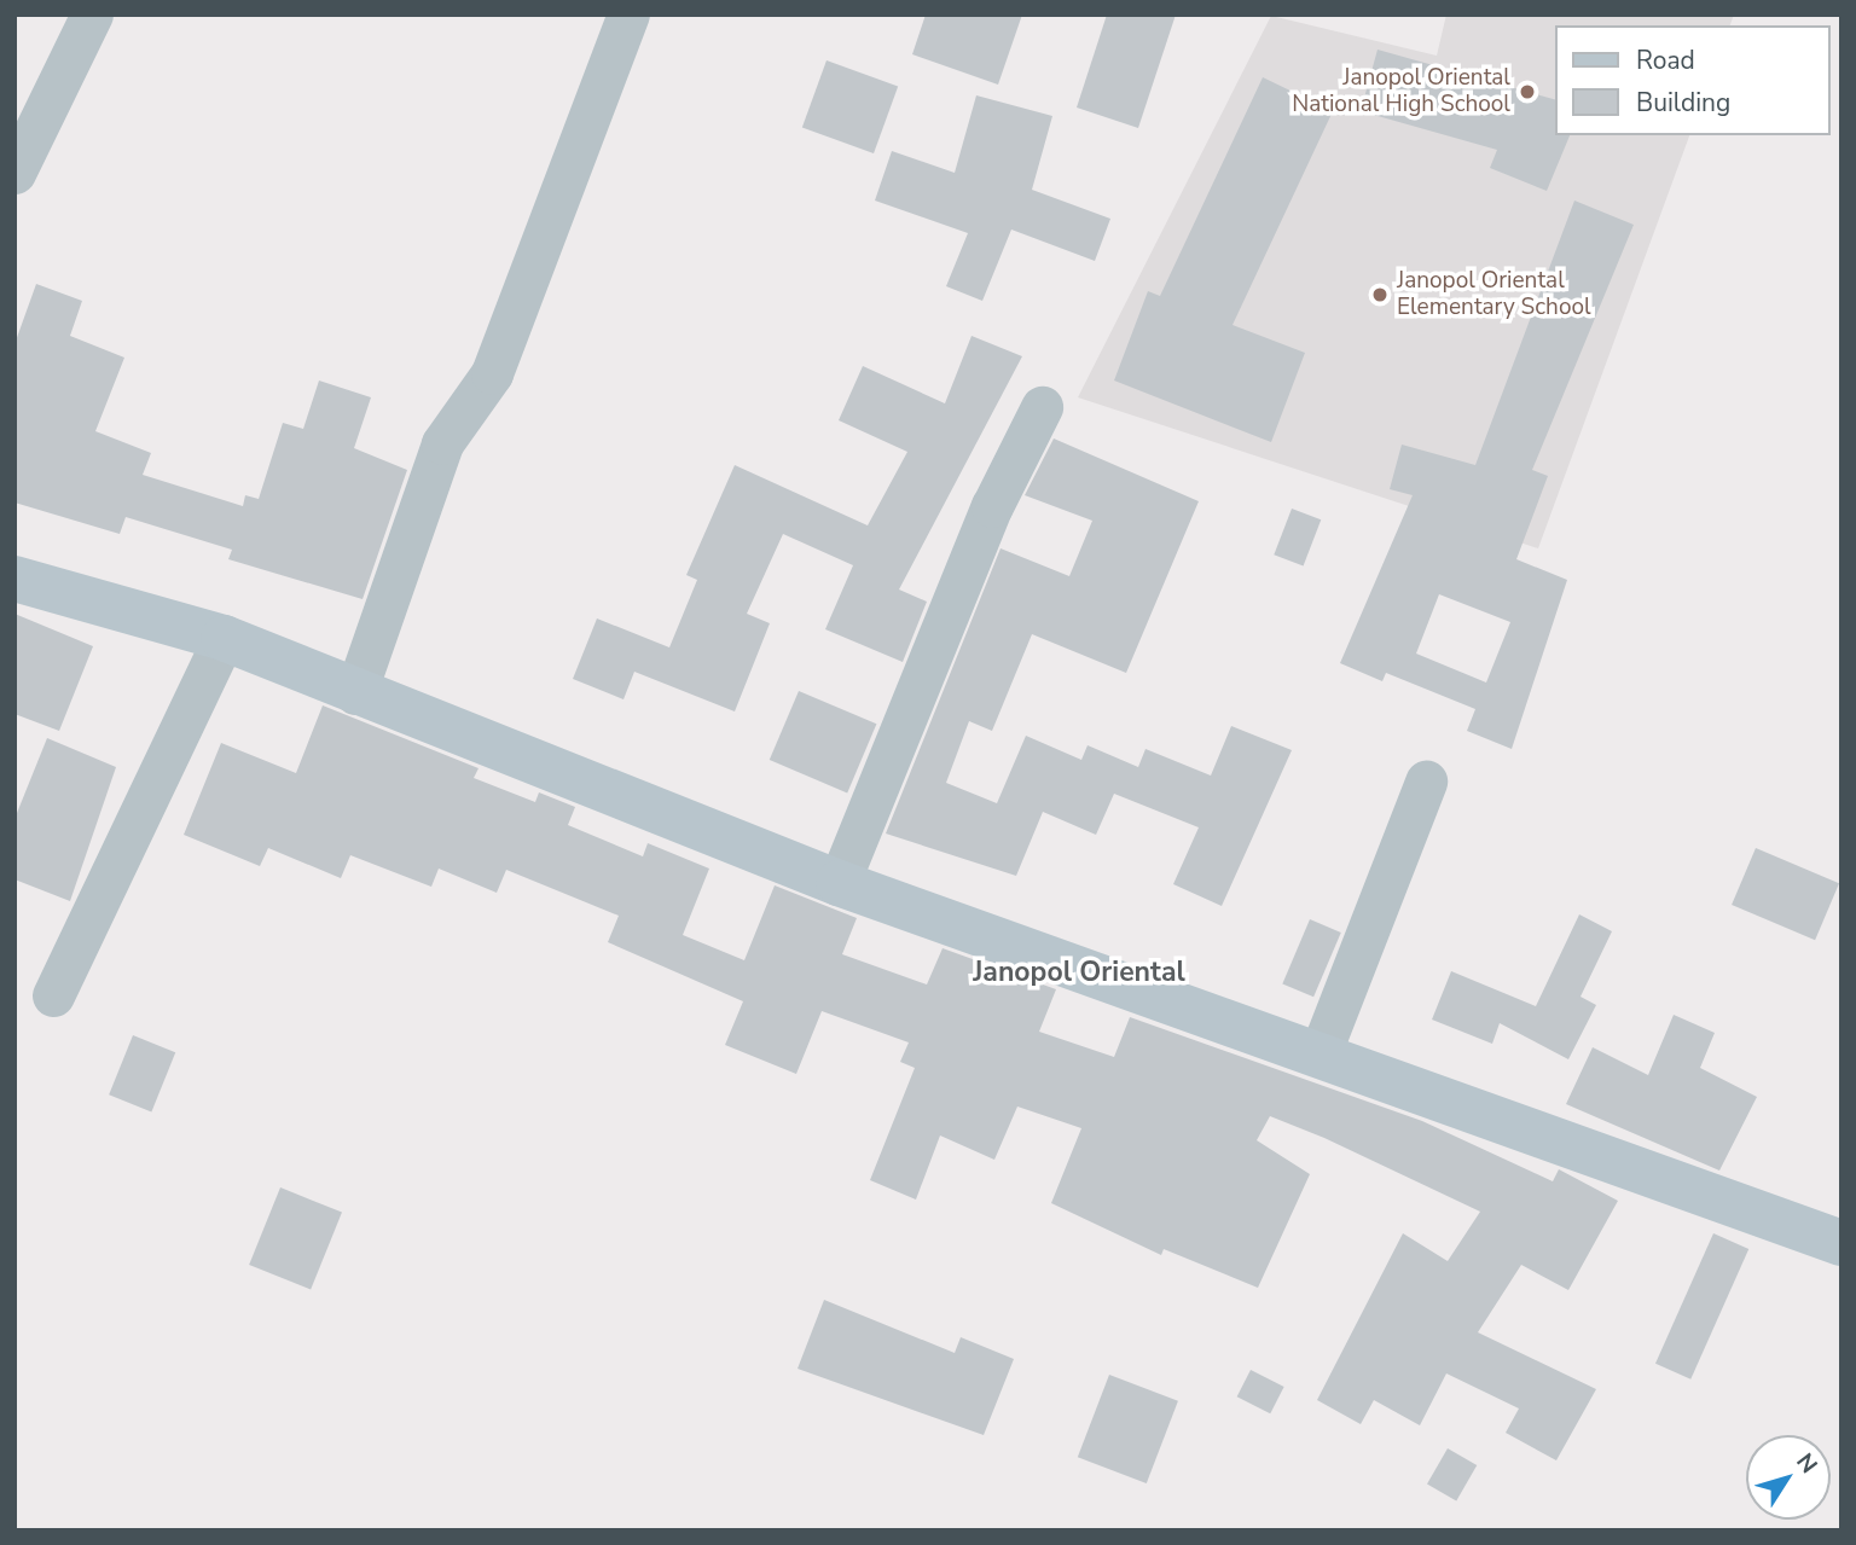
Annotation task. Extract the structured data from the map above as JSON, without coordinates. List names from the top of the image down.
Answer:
{
  "districts": ["Janopol Oriental"],
  "places": ["Janopol Oriental National High School", "Janopol Oriental Elementary School"],
  "legend": ["Road", "Building"],
  "north": "top right"
}
